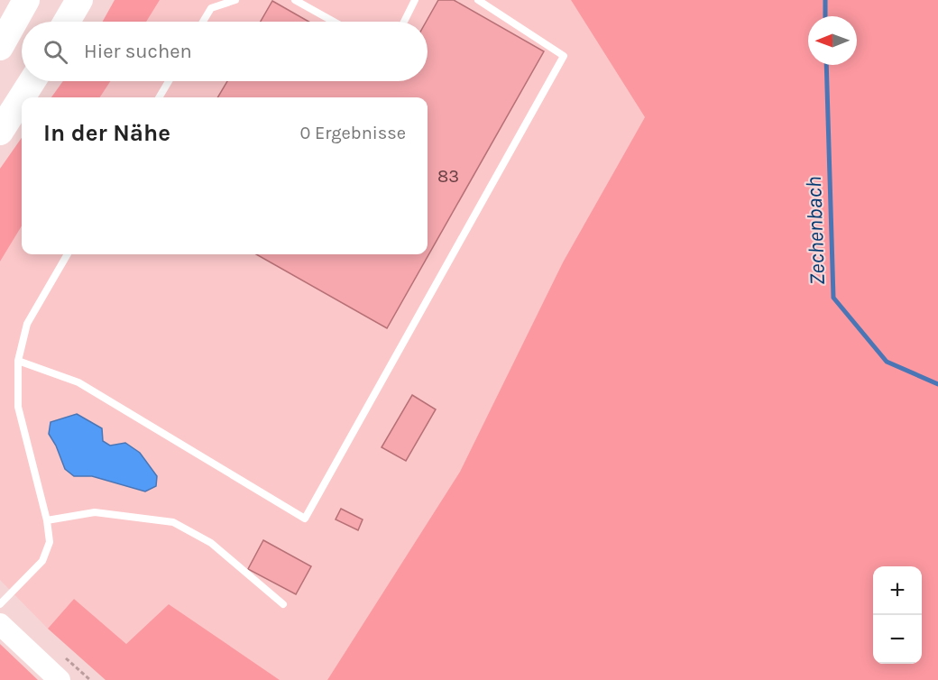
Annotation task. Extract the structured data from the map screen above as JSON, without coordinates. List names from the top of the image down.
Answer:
{
  "water": ["Zechenbach"],
  "house_numbers": ["83"],
  "north": "left",
  "page": {
    "search": "Hier suchen",
    "heading": ["In der Nähe", "0 Ergebnisse"],
    "map_buttons": ["+", "−"]
  }
}
